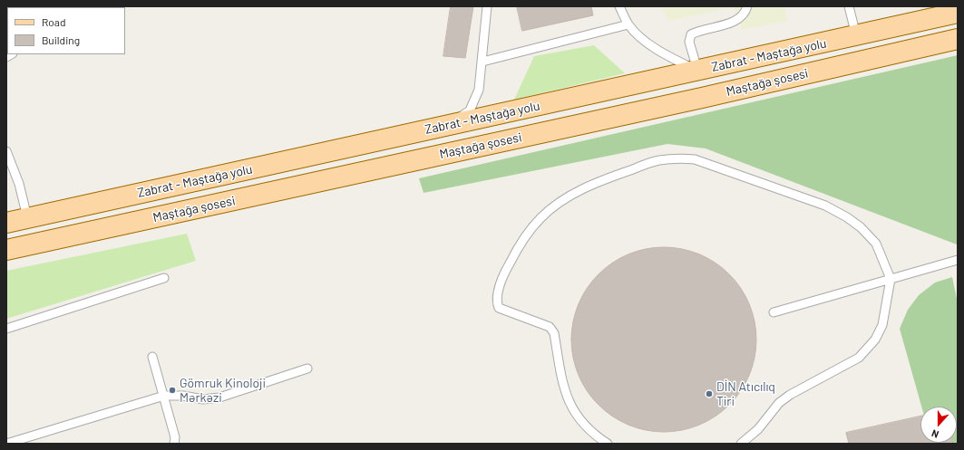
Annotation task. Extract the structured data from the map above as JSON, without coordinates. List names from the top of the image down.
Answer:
{
  "streets": {
    "main road": ["Zabrat - Maştağa yolu", "Maştağa şosesi"]
  },
  "places": ["Gömruk Kinoloji Mərkəzi", "DİN Atıcılıq Tiri"],
  "legend": ["Road", "Building"],
  "north": "bottom"
}
